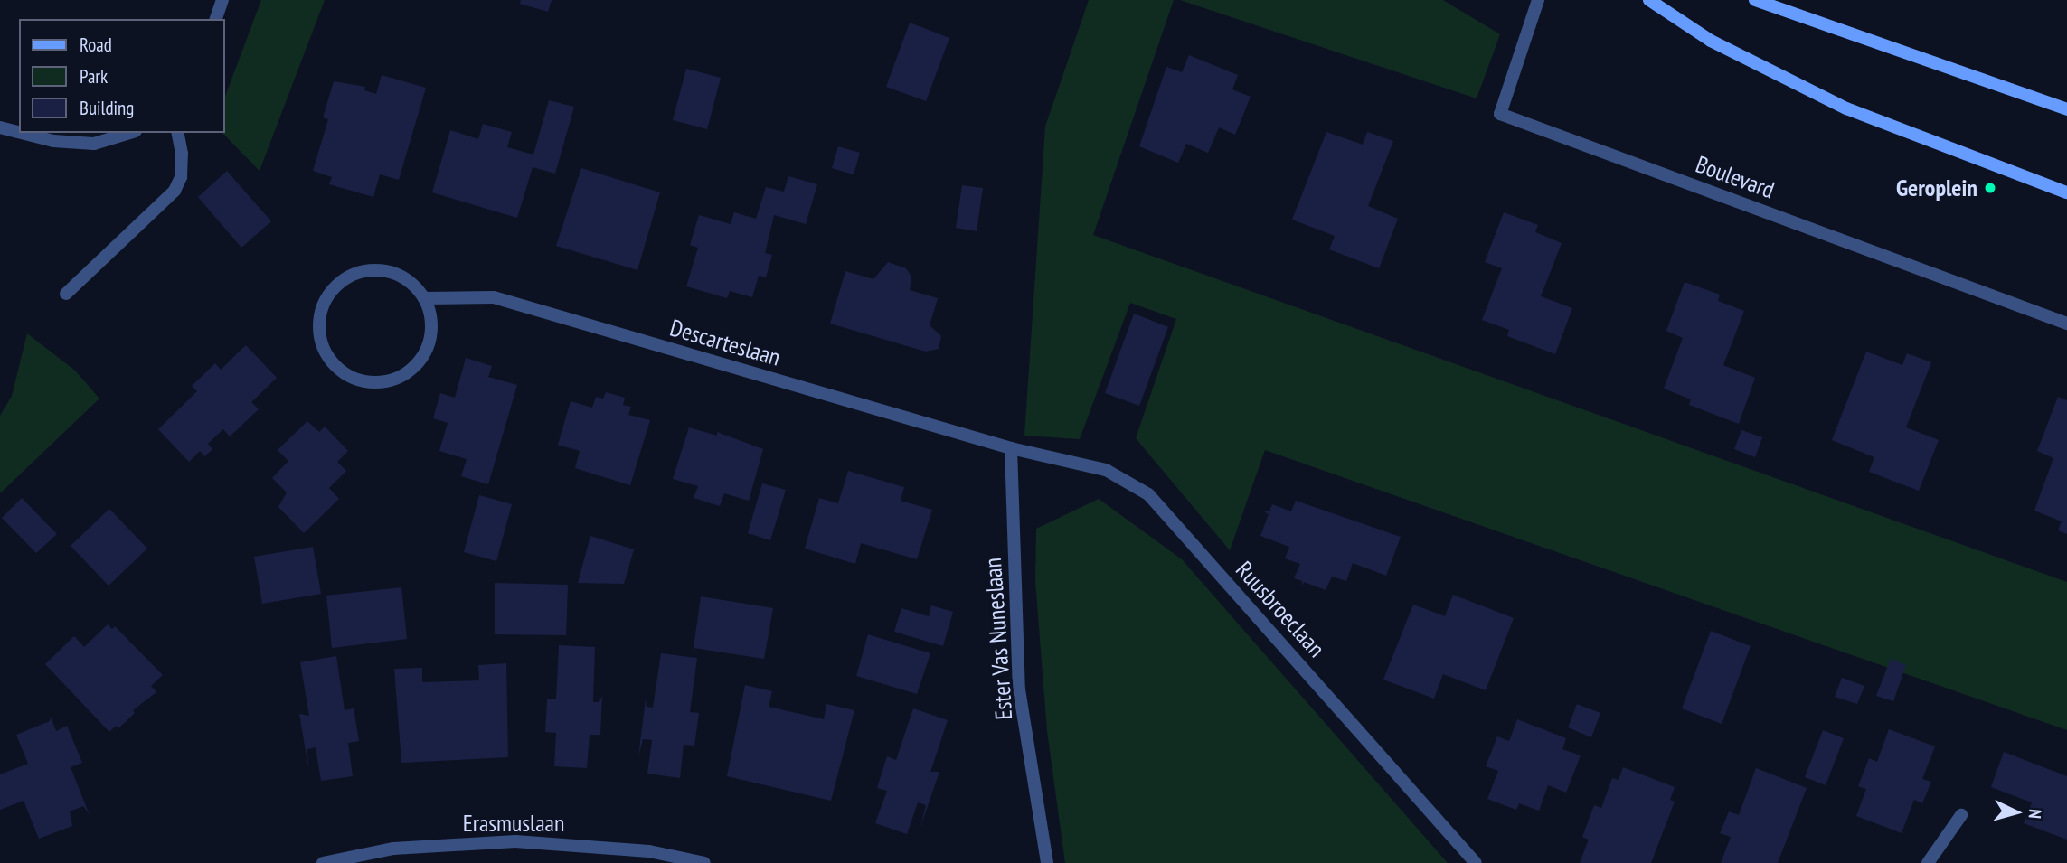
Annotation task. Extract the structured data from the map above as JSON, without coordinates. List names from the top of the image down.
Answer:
{
  "streets": {
    "street": [
      "Boulevard",
      "Descarteslaan",
      "Ruusbroeclaan",
      "Ester Vas Nuneslaan",
      "Erasmuslaan"
    ]
  },
  "crossings": [
    ["Descarteslaan", "Ruusbroeclaan"],
    ["Descarteslaan", "Ester Vas Nuneslaan"],
    ["Ruusbroeclaan", "Ester Vas Nuneslaan"]
  ],
  "places": ["Geroplein"],
  "legend": ["Road", "Park", "Building"],
  "north": "right"
}
